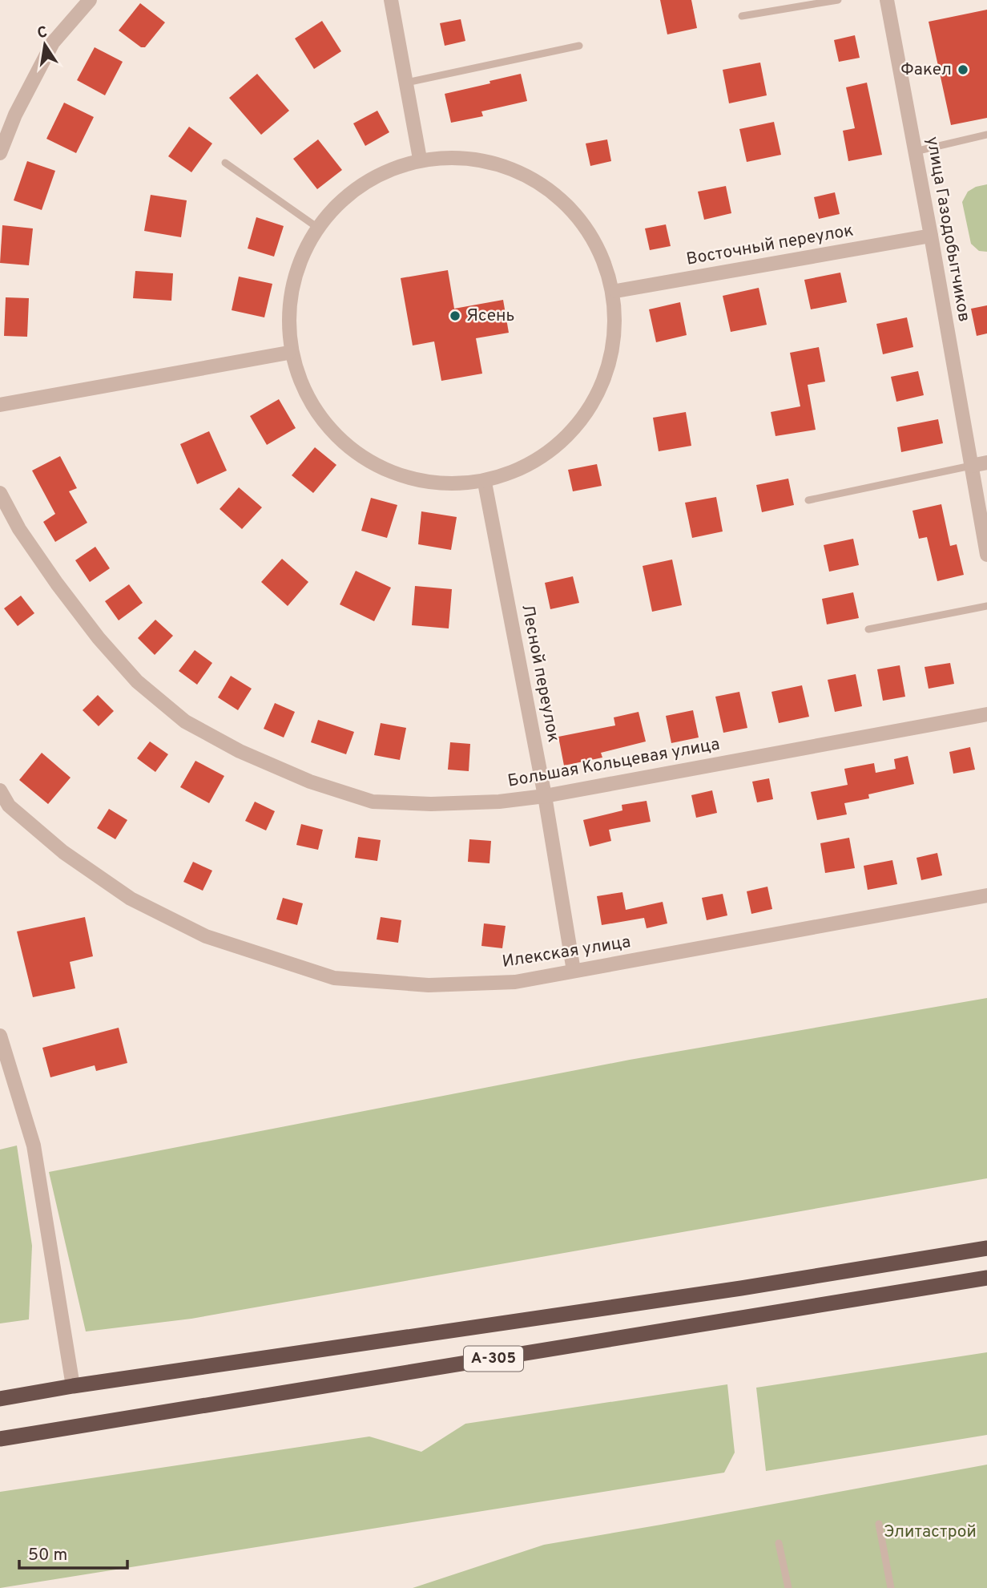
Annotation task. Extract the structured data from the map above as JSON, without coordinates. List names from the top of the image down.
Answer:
{
  "streets": {
    "highway": ["А-305"],
    "street": [
      "улица Газодобытчиков",
      "Восточный переулок",
      "Лесной переулок",
      "Большая Кольцевая улица",
      "Илекская улица"
    ]
  },
  "crossings": [
    ["улица Газодобытчиков", "Восточный переулок"],
    ["Лесной переулок", "Большая Кольцевая улица"],
    ["Лесной переулок", "Илекская улица"]
  ],
  "parks": ["Элитастрой"],
  "places": ["Факел", "Ясень"],
  "scale_bar": "50 m",
  "north": "top"
}
